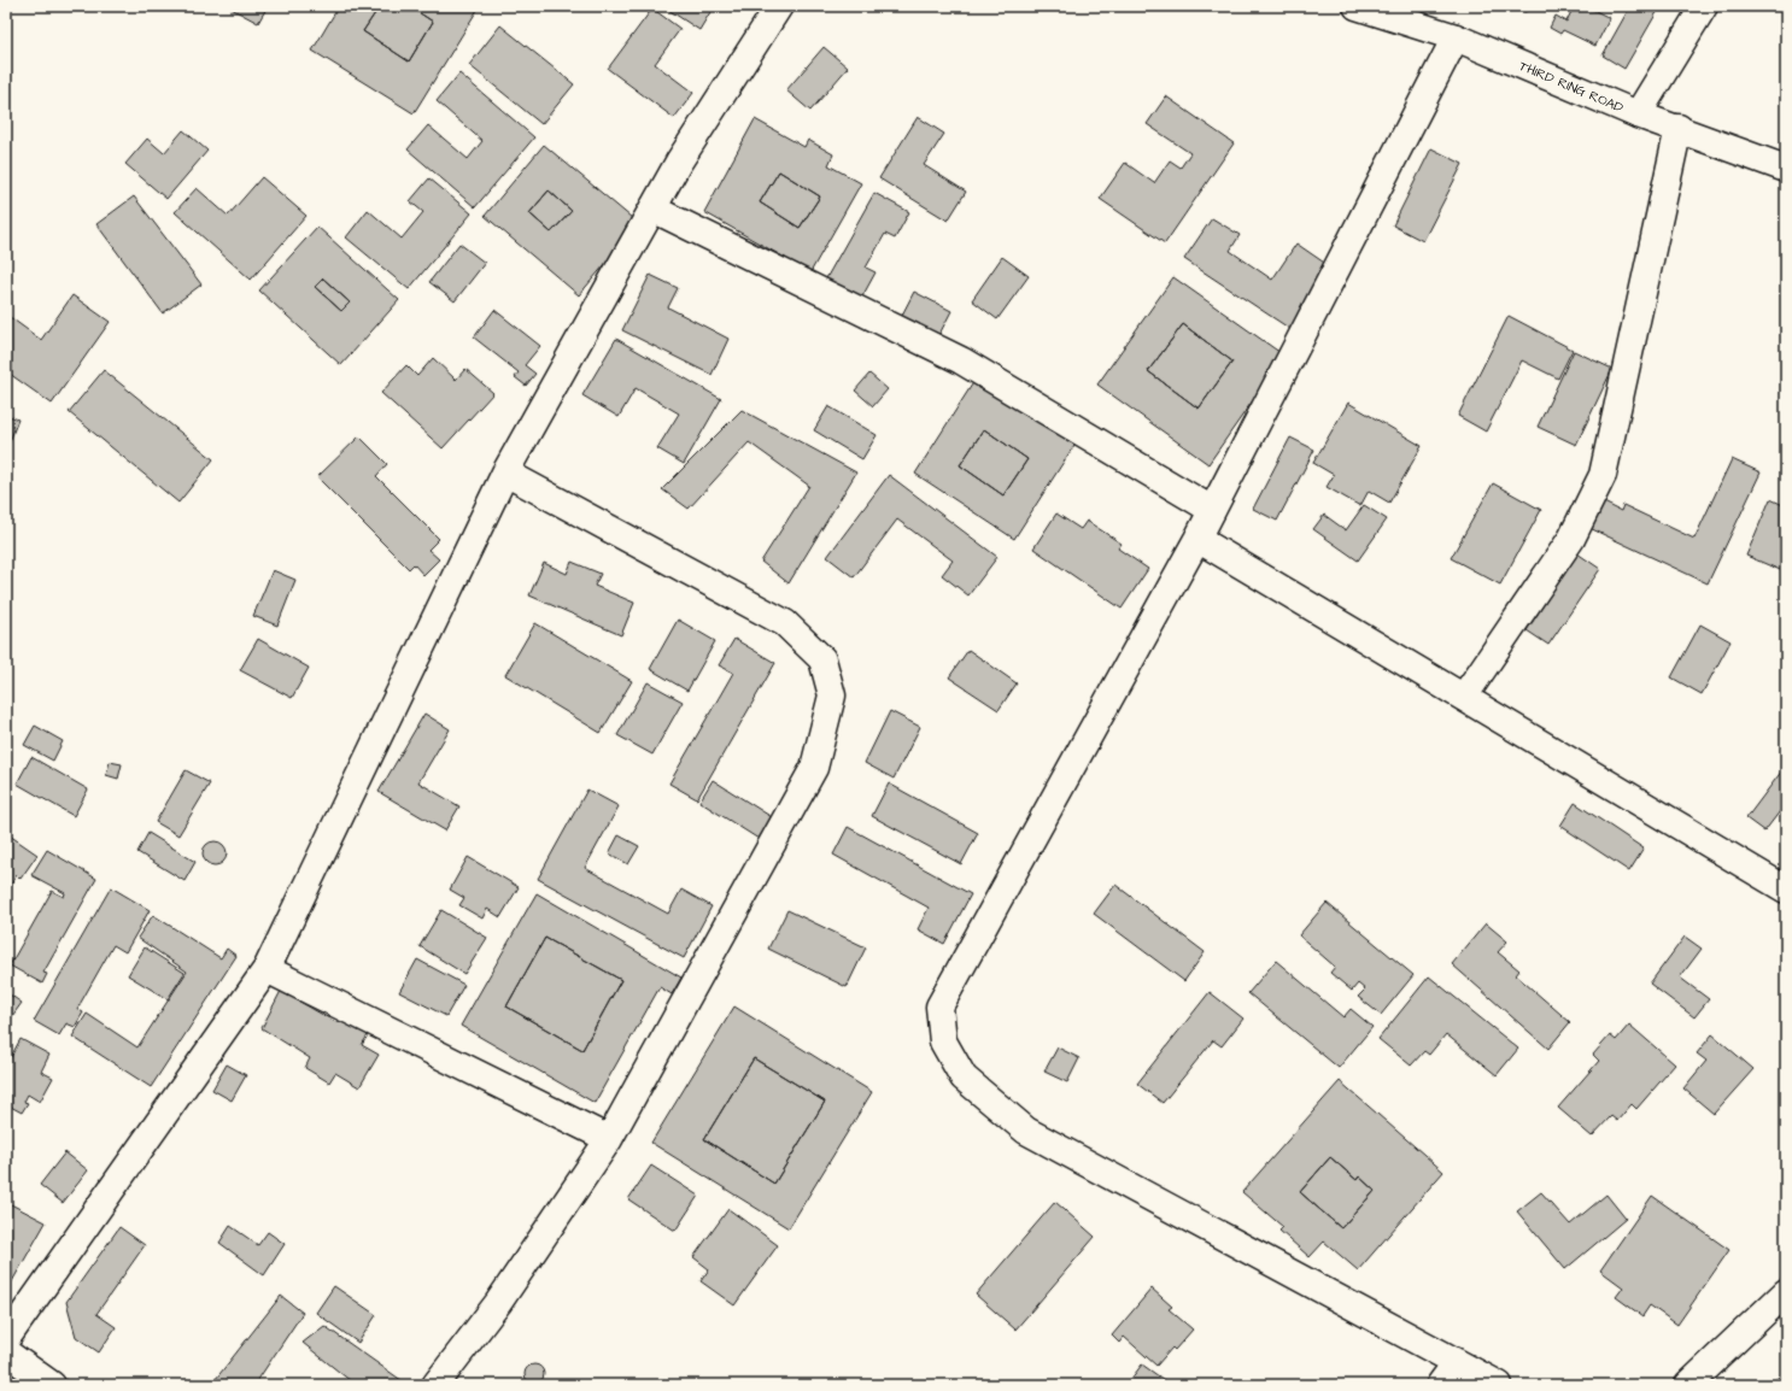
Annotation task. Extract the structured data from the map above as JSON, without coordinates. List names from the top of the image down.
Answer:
{
  "streets": {
    "street": ["THIRD RING ROAD"]
  }
}
